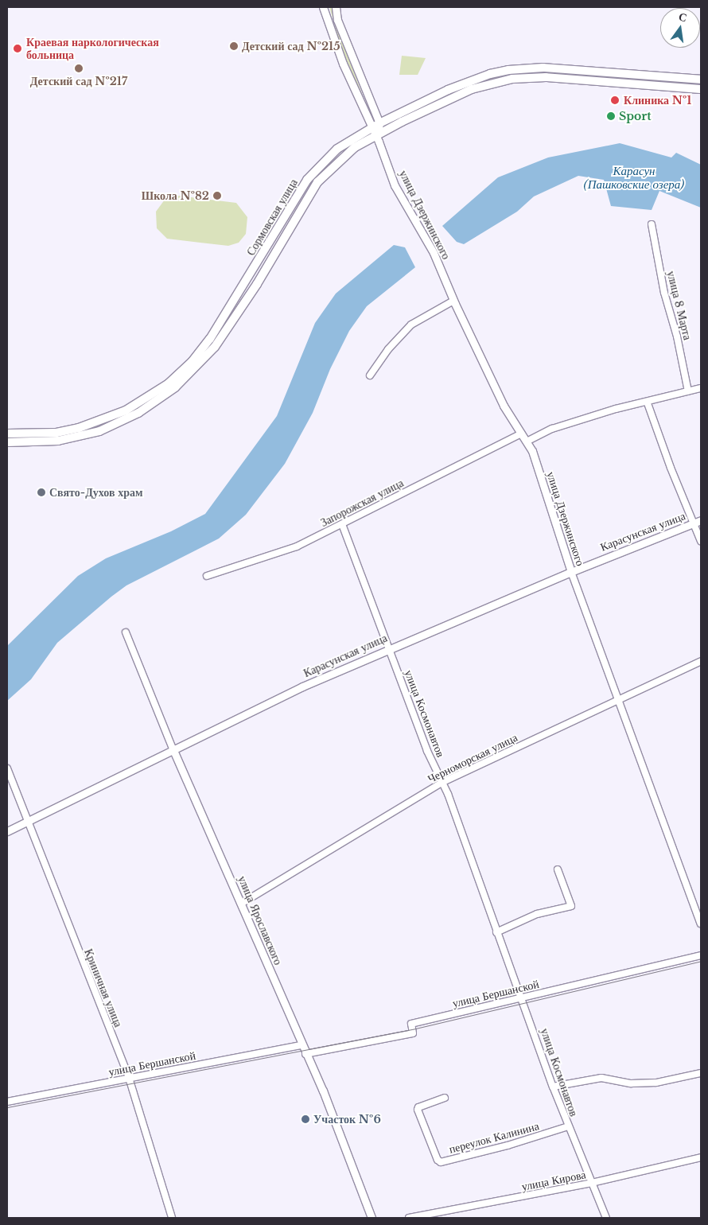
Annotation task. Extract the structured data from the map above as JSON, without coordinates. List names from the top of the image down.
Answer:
{
  "streets": {
    "main road": ["Сормовская улица"],
    "street": [
      "улица Дзержинского",
      "улица 8 Марта",
      "Запорожская улица",
      "Карасунская улица",
      "улица Космонавтов",
      "Черноморская улица",
      "улица Ярославского",
      "Криничная улица",
      "улица Бершанской",
      "переулок Калинина",
      "улица Кирова"
    ]
  },
  "crossings": [
    ["улица Дзержинского", "Сормовская улица"],
    ["улица Дзержинского", "Запорожская улица"],
    ["улица Дзержинского", "Карасунская улица"],
    ["улица Дзержинского", "Черноморская улица"],
    ["Запорожская улица", "улица Космонавтов"],
    ["Карасунская улица", "улица Космонавтов"],
    ["Карасунская улица", "улица Ярославского"],
    ["Карасунская улица", "Криничная улица"],
    ["улица Космонавтов", "Черноморская улица"],
    ["улица Космонавтов", "улица Бершанской"],
    ["улица Космонавтов", "переулок Калинина"],
    ["улица Космонавтов", "улица Кирова"],
    ["Черноморская улица", "улица Ярославского"],
    ["улица Ярославского", "улица Бершанской"],
    ["Криничная улица", "улица Бершанской"]
  ],
  "water": ["Карасун (Пашковские озера)"],
  "places": [
    "Детский сад №215",
    "Краевая наркологическая больница",
    "Детский сад №217",
    "Клиника №1",
    "Sport",
    "Школа №82",
    "Свято-Духов храм",
    "Участок №6"
  ],
  "north": "top"
}
